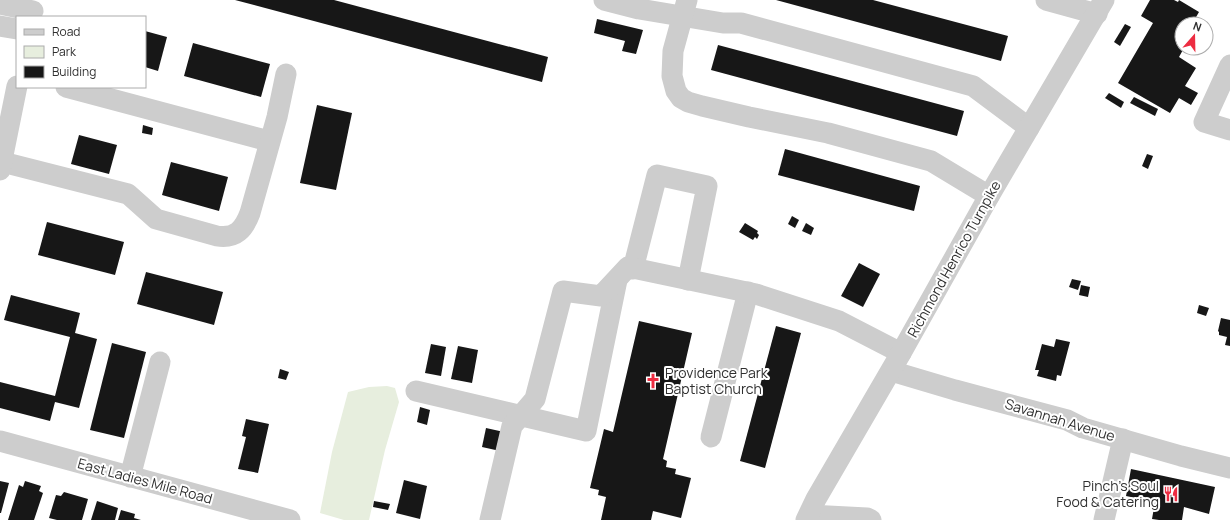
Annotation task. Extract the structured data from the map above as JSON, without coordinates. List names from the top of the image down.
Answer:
{
  "streets": {
    "street": ["Richmond Henrico Turnpike", "Savannah Avenue", "East Ladies Mile Road"]
  },
  "crossings": [
    ["Richmond Henrico Turnpike", "Savannah Avenue"]
  ],
  "places": {
    "church": ["Providence Park Baptist Church"],
    "restaurant": ["Pinch's Soul Food & Catering"]
  },
  "legend": ["Road", "Park", "Building"],
  "north": "top"
}
